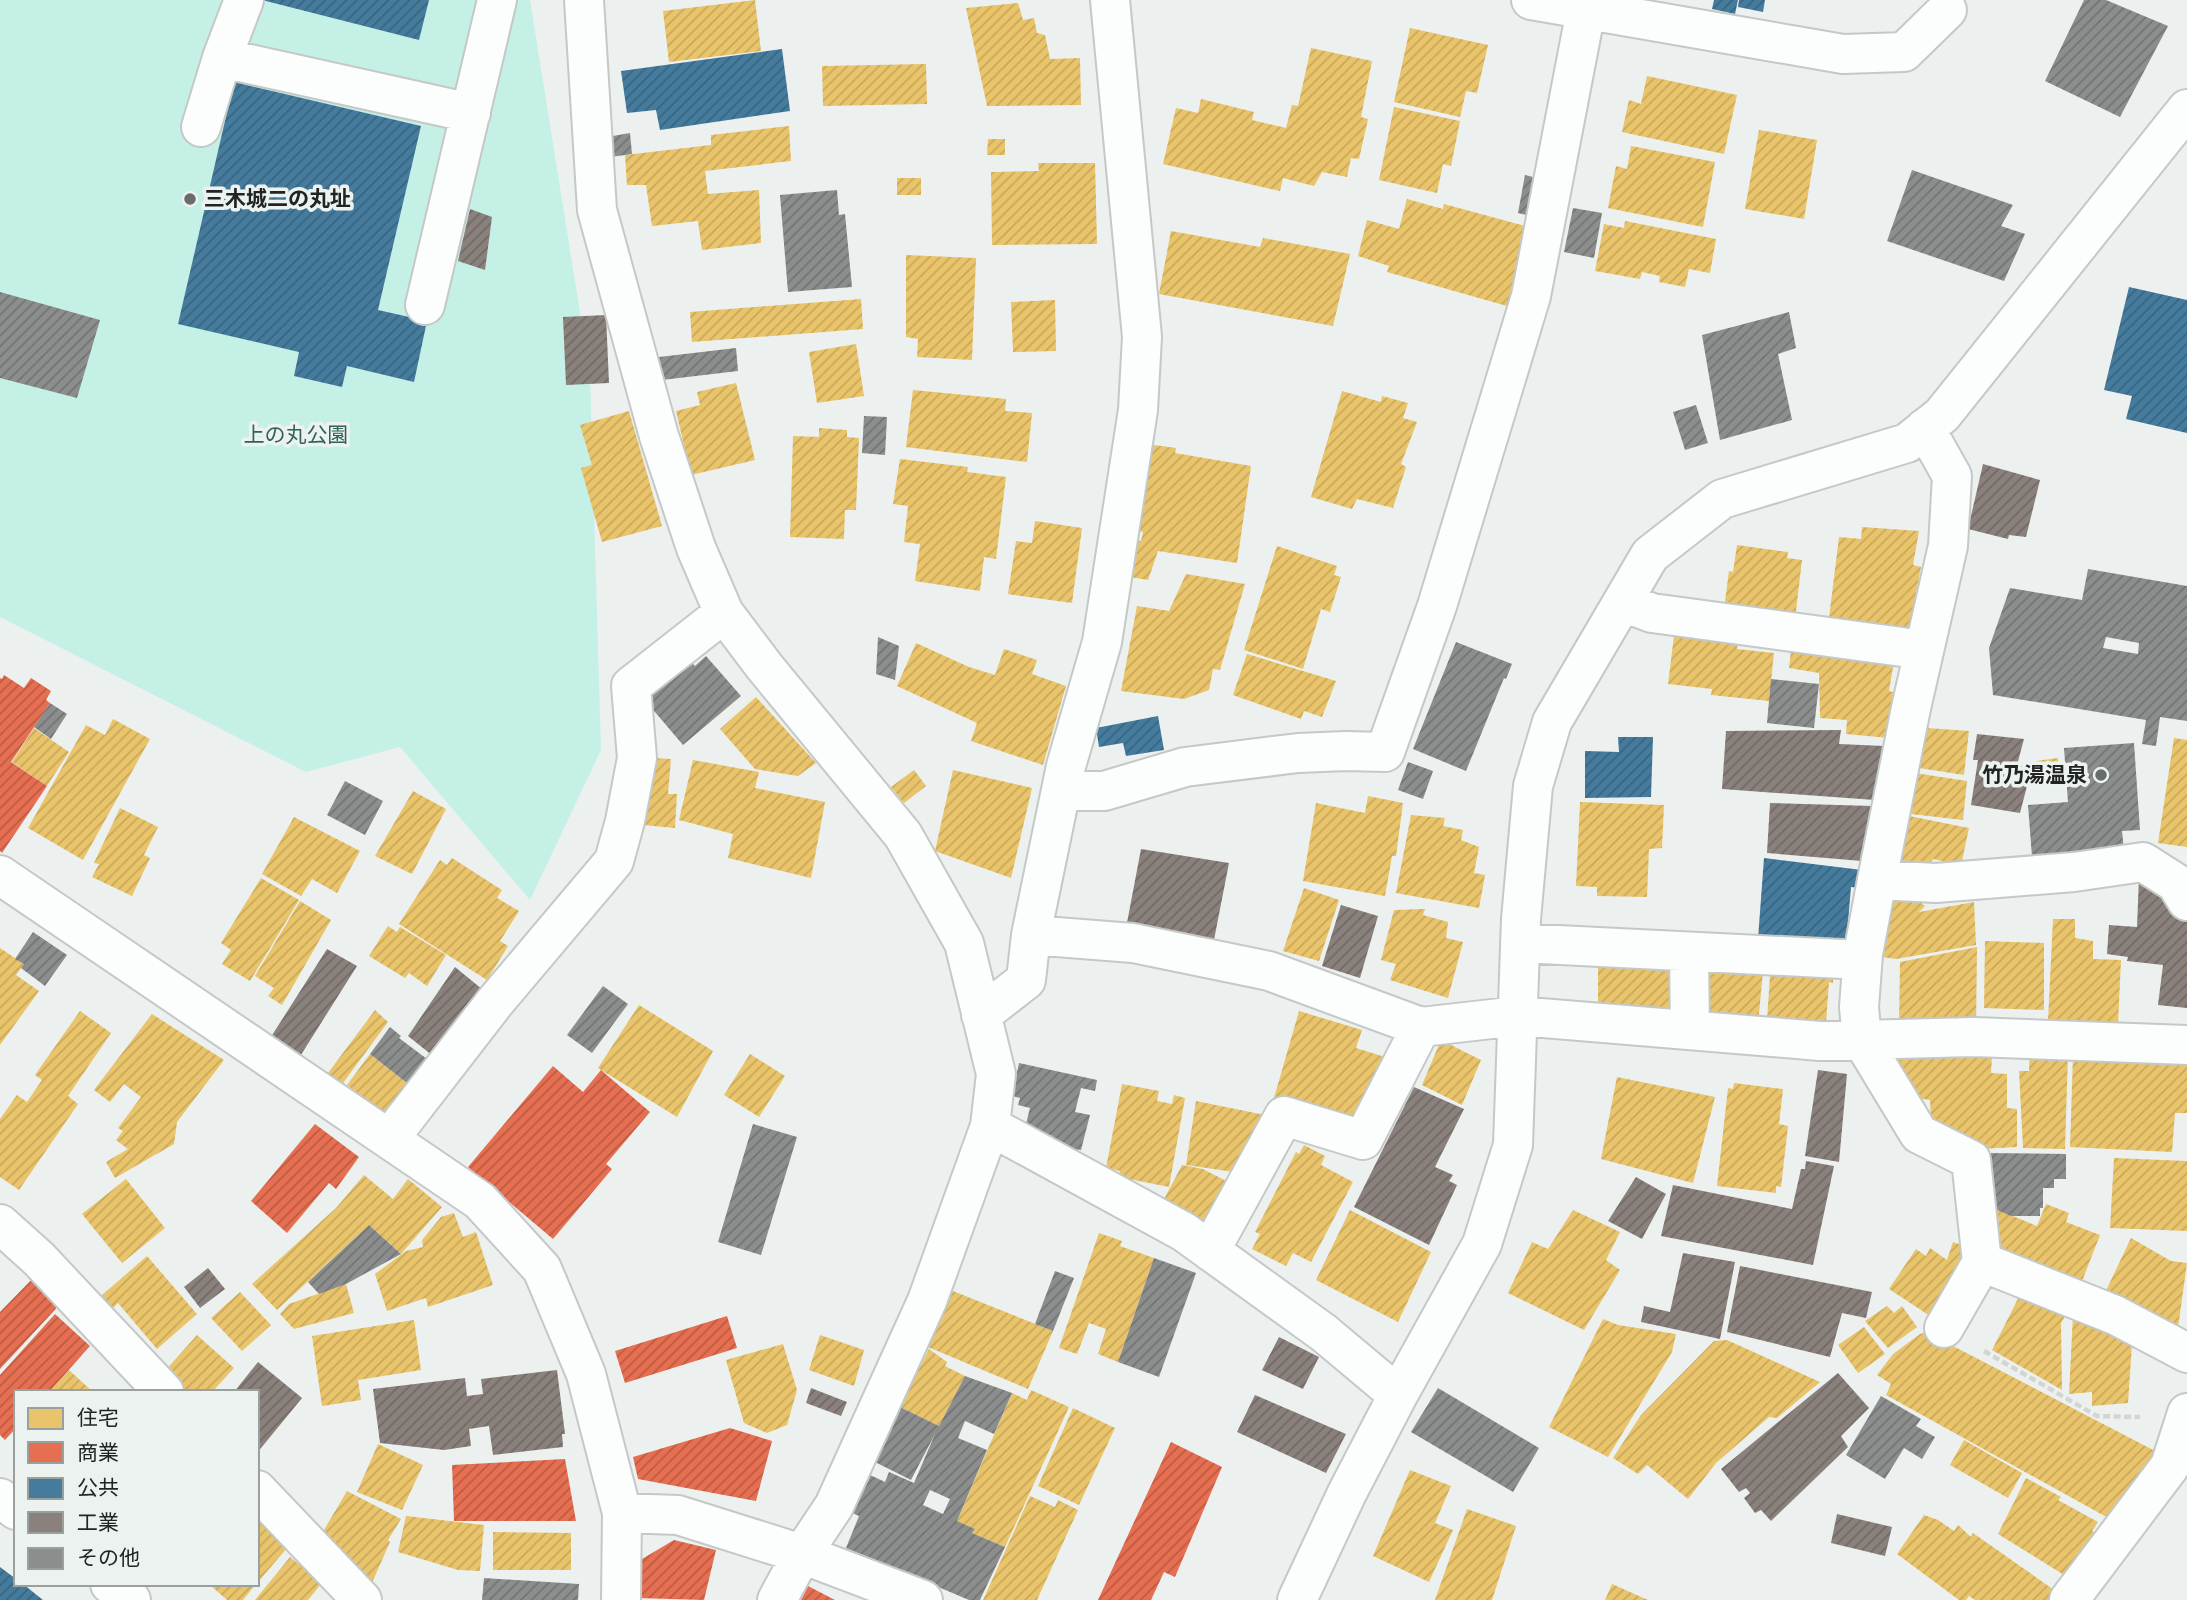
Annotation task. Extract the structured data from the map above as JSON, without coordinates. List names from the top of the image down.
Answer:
{
  "parks": ["上の丸公園"],
  "places": ["三木城二の丸址", "竹乃湯温泉"],
  "legend": [
    "住宅",
    "商業",
    "公共",
    "工業",
    "その他"
  ]
}
